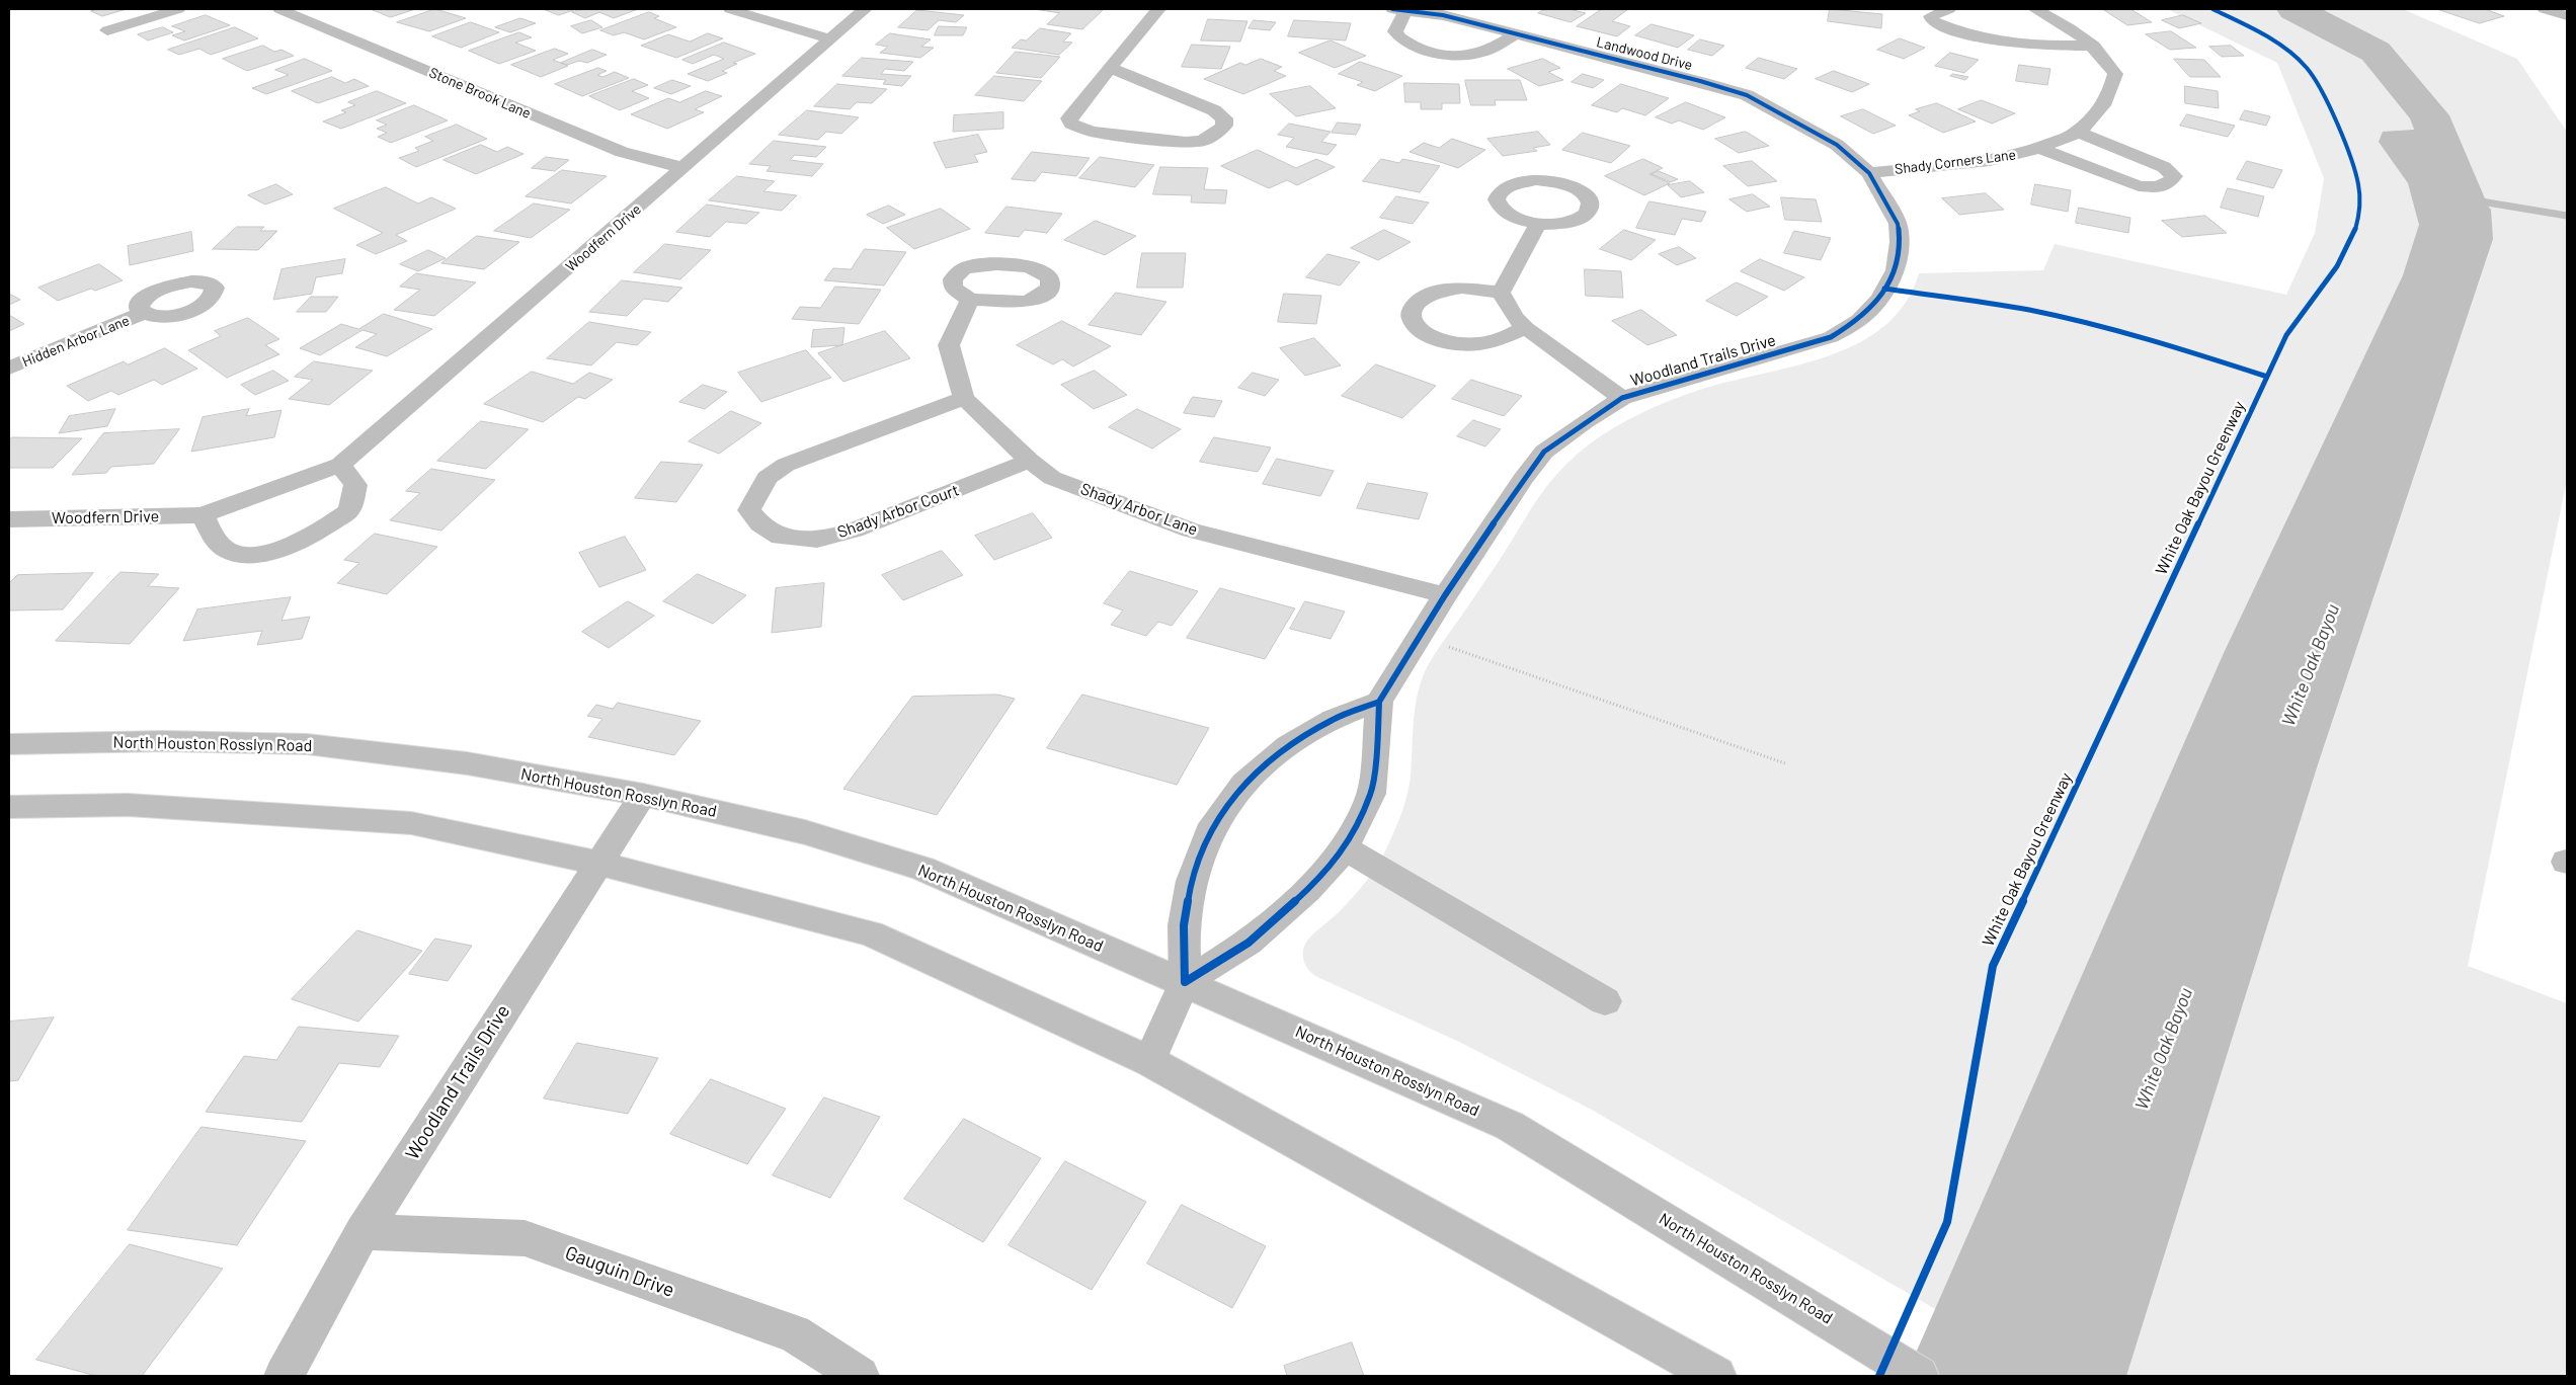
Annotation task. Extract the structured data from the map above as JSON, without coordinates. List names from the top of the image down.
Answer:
{
  "streets": {
    "street": [
      "Landwood Drive",
      "Stone Brook Lane",
      "Shady Corners Lane",
      "Woodfern Drive",
      "Hidden Arbor Lane",
      "Woodland Trails Drive",
      "Shady Arbor Lane",
      "Shady Arbor Court",
      "North Houston Rosslyn Road",
      "Gauguin Drive"
    ],
    "cycle path": ["White Oak Bayou Greenway"]
  },
  "crossings": [
    ["Landwood Drive", "Shady Corners Lane"],
    ["Landwood Drive", "Woodland Trails Drive"],
    ["Stone Brook Lane", "Woodfern Drive"],
    ["Shady Corners Lane", "Woodland Trails Drive"],
    ["Woodland Trails Drive", "Shady Arbor Lane"],
    ["Woodland Trails Drive", "North Houston Rosslyn Road"],
    ["Woodland Trails Drive", "Gauguin Drive"],
    ["Shady Arbor Lane", "Shady Arbor Court"]
  ],
  "water": ["White Oak Bayou"]
}
